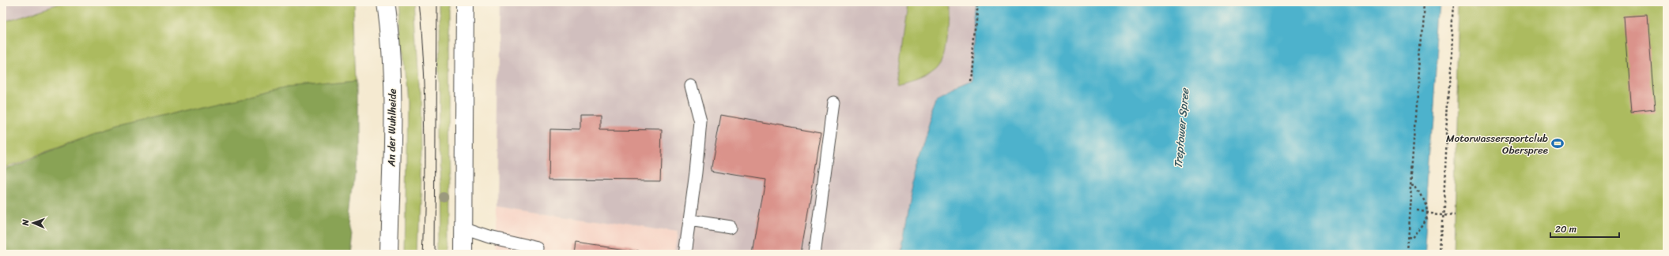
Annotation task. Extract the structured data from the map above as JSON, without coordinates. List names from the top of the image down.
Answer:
{
  "streets": {
    "main road": ["An der Wuhlheide"]
  },
  "water": ["Treptower Spree"],
  "places": {
    "sports": ["Motorwassersportclub Oberspree"]
  },
  "scale_bar": "20 m",
  "north": "left"
}
